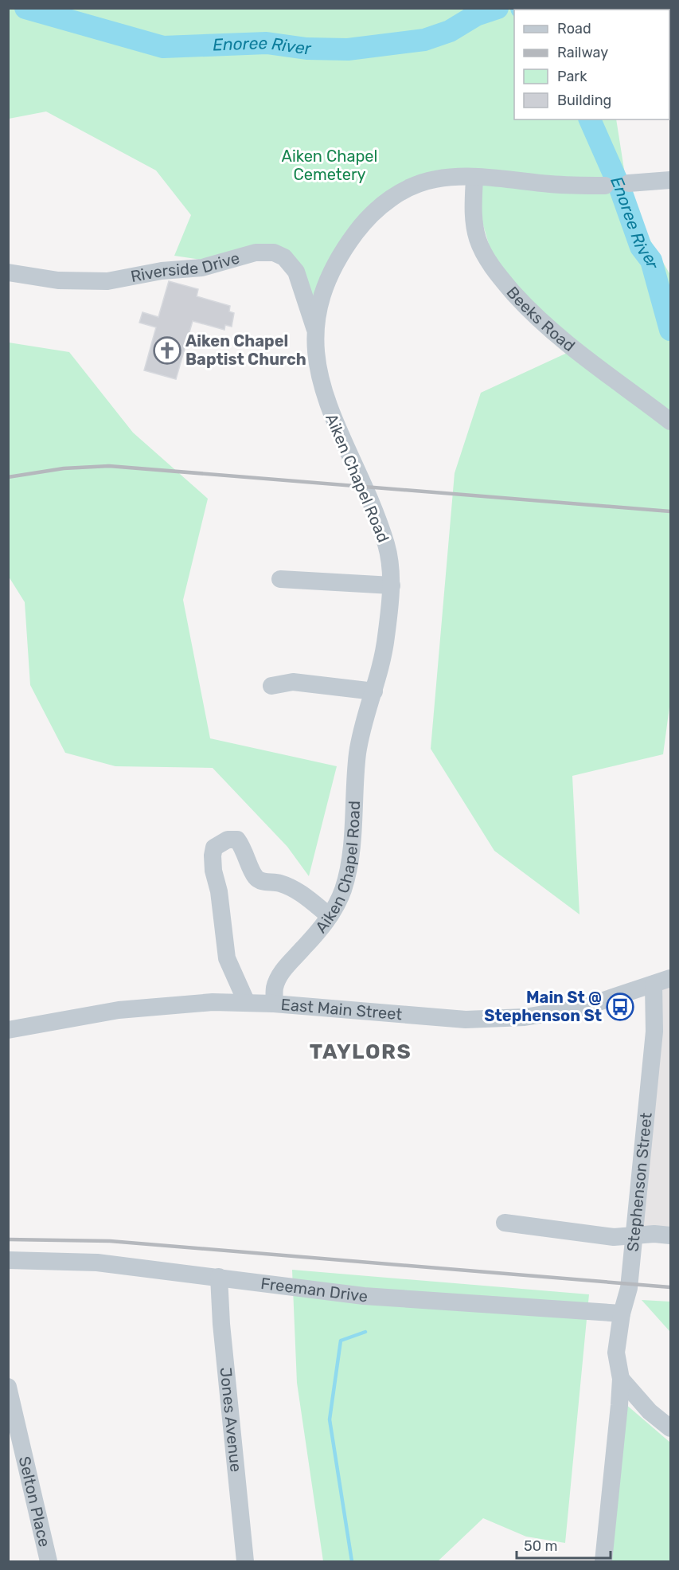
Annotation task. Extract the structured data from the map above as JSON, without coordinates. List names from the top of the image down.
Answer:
{
  "streets": {
    "street": [
      "Riverside Drive",
      "Beeks Road",
      "Aiken Chapel Road",
      "East Main Street",
      "Stephenson Street",
      "Freeman Drive",
      "Jones Avenue",
      "Selton Place"
    ]
  },
  "crossings": [
    ["Riverside Drive", "Aiken Chapel Road"],
    ["Beeks Road", "Aiken Chapel Road"],
    ["Aiken Chapel Road", "East Main Street"],
    ["East Main Street", "Stephenson Street"],
    ["Stephenson Street", "Freeman Drive"],
    ["Freeman Drive", "Jones Avenue"]
  ],
  "districts": ["TAYLORS"],
  "water": ["Enoree River"],
  "parks": ["Aiken Chapel Cemetery"],
  "places": {
    "church": ["Aiken Chapel Baptist Church"],
    "bus stop": ["Main St @ Stephenson St"]
  },
  "legend": [
    "Road",
    "Railway",
    "Park",
    "Building"
  ],
  "scale_bar": "50 m"
}
